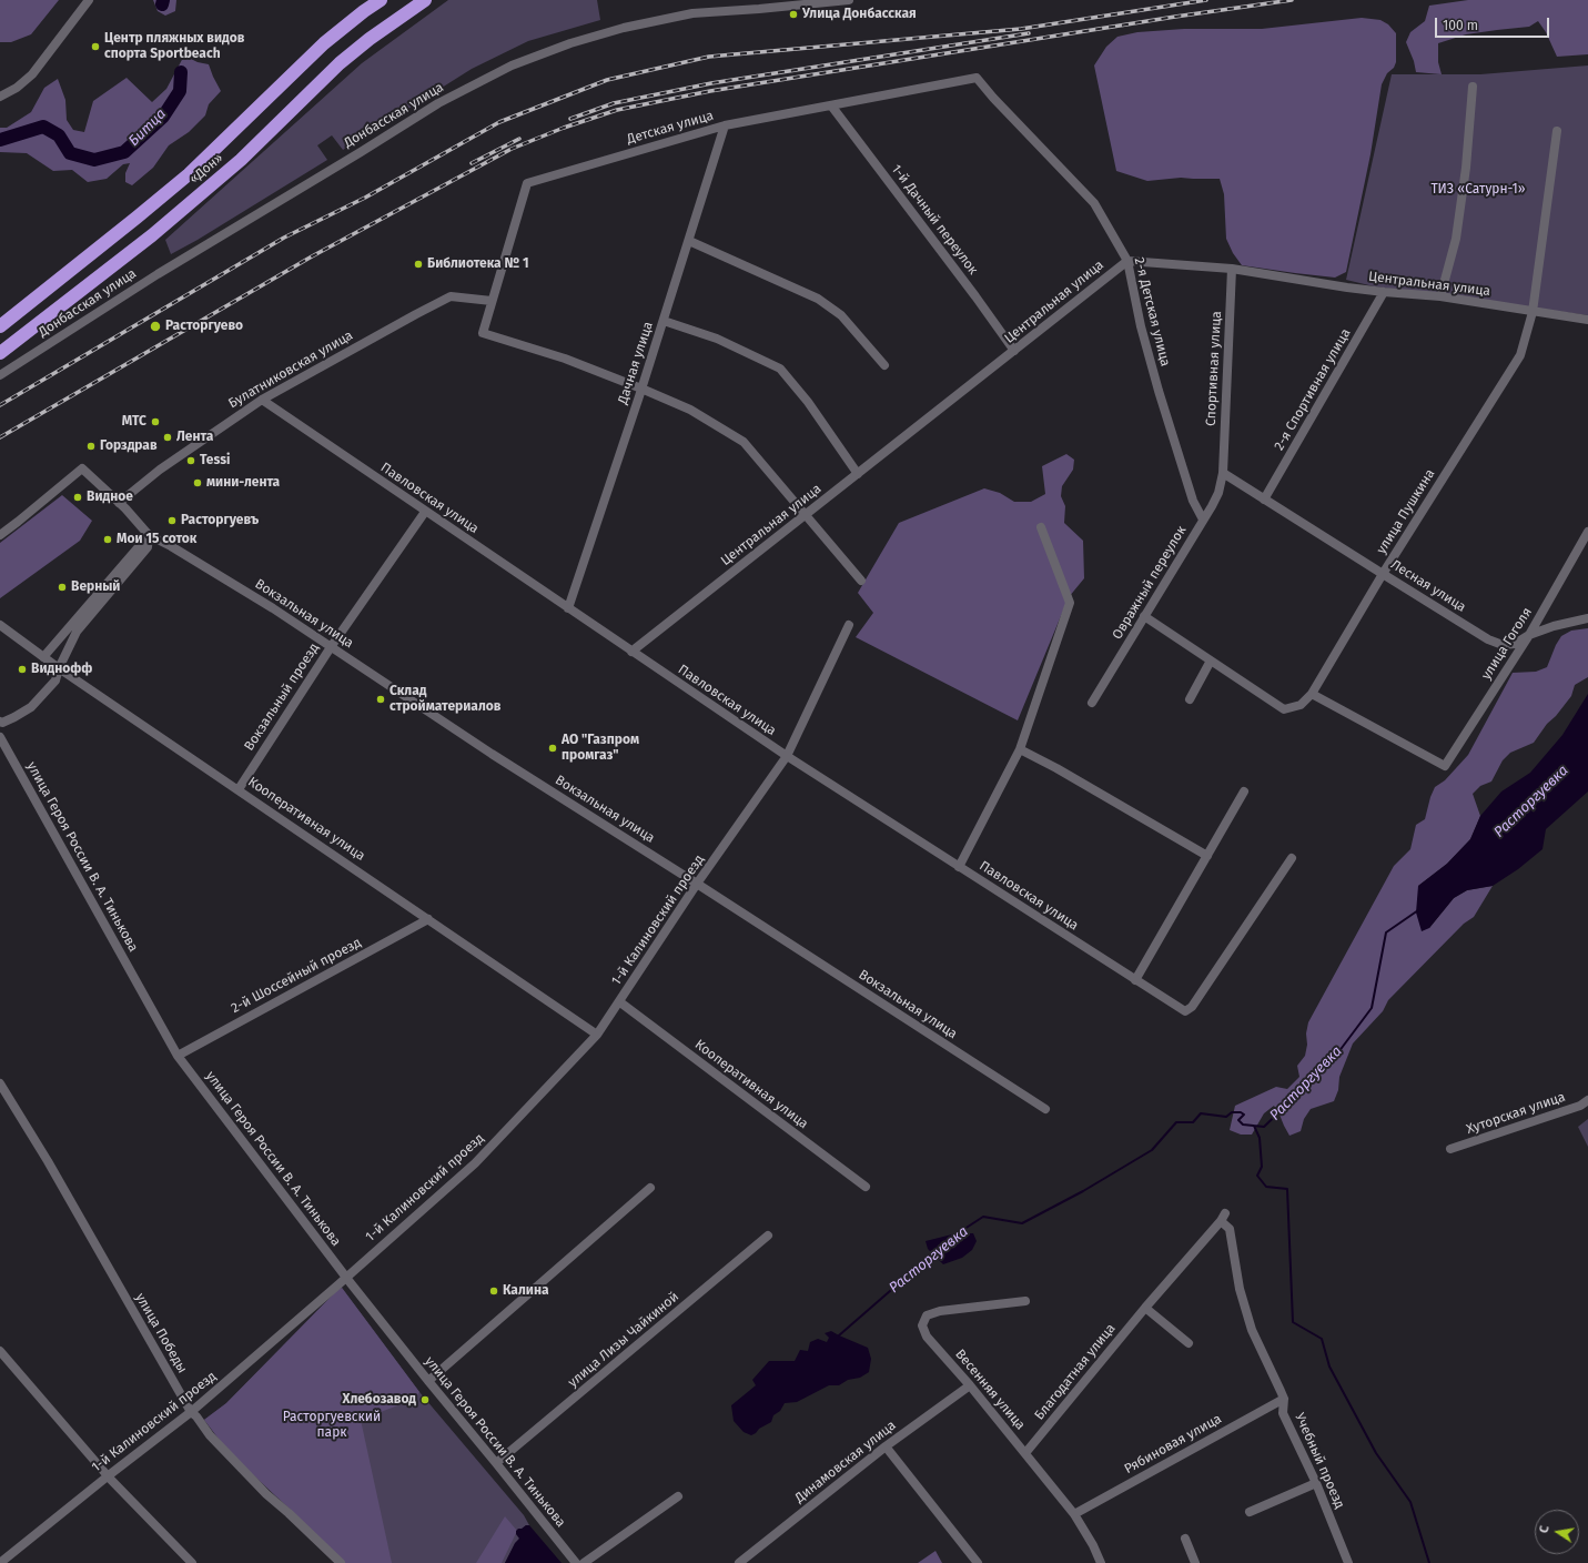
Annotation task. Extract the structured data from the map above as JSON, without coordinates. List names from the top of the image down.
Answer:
{
  "streets": {
    "highway": ["«Дон»"],
    "street": [
      "Донбасская улица",
      "Детская улица",
      "1-й Дачный переулок",
      "Центральная улица",
      "2-я Детская улица",
      "Дачная улица",
      "Спортивная улица",
      "Булатниковская улица",
      "2-я Спортивная улица",
      "Павловская улица",
      "улица Пушкина",
      "Овражный переулок",
      "Лесная улица",
      "Вокзальная улица",
      "улица Гоголя",
      "Вокзальный проезд",
      "Кооперативная улица",
      "улица Героя России В. А. Тинькова",
      "1-й Калиновский проезд",
      "2-й Шоссейный проезд",
      "Хуторская улица",
      "улица Победы",
      "улица Лизы Чайкиной",
      "Благодатная улица",
      "Весенняя улица",
      "Рябиновая улица",
      "Учебный проезд",
      "Динамовская улица"
    ]
  },
  "crossings": [
    ["Детская улица", "1-й Дачный переулок"],
    ["Детская улица", "2-я Детская улица"],
    ["Детская улица", "Дачная улица"],
    ["Детская улица", "Булатниковская улица"],
    ["1-й Дачный переулок", "Центральная улица"],
    ["Центральная улица", "2-я Детская улица"],
    ["Центральная улица", "Спортивная улица"],
    ["Центральная улица", "2-я Спортивная улица"],
    ["Центральная улица", "Павловская улица"],
    ["Центральная улица", "улица Пушкина"],
    ["2-я Детская улица", "Овражный переулок"],
    ["Дачная улица", "Павловская улица"],
    ["Спортивная улица", "Овражный переулок"],
    ["Спортивная улица", "Лесная улица"],
    ["Булатниковская улица", "Павловская улица"],
    ["2-я Спортивная улица", "Лесная улица"],
    ["Павловская улица", "Вокзальный проезд"],
    ["Павловская улица", "1-й Калиновский проезд"],
    ["улица Пушкина", "Лесная улица"],
    ["улица Пушкина", "улица Гоголя"],
    ["Овражный переулок", "Лесная улица"],
    ["Лесная улица", "улица Гоголя"],
    ["Вокзальная улица", "Вокзальный проезд"],
    ["Вокзальная улица", "1-й Калиновский проезд"],
    ["Вокзальный проезд", "Кооперативная улица"],
    ["Кооперативная улица", "1-й Калиновский проезд"],
    ["Кооперативная улица", "2-й Шоссейный проезд"],
    ["улица Героя России В. А. Тинькова", "1-й Калиновский проезд"],
    ["улица Героя России В. А. Тинькова", "2-й Шоссейный проезд"],
    ["улица Героя России В. А. Тинькова", "улица Лизы Чайкиной"],
    ["1-й Калиновский проезд", "улица Победы"],
    ["Благодатная улица", "Весенняя улица"],
    ["Благодатная улица", "Учебный проезд"],
    ["Весенняя улица", "Рябиновая улица"],
    ["Весенняя улица", "Динамовская улица"],
    ["Рябиновая улица", "Учебный проезд"]
  ],
  "water": ["Битца", "Расторгуевка"],
  "parks": ["ТИЗ «Сатурн-1»", "Расторгуевский парк"],
  "places": [
    "Улица Донбасская",
    "Центр пляжных видов спорта Sportbeach",
    "Библиотека № 1",
    "Расторгуево",
    "МТС",
    "Лента",
    "Горздрав",
    "Tessi",
    "мини-лента",
    "Видное",
    "Расторгуевъ",
    "Мои 15 соток",
    "Верный",
    "Виднофф",
    "Склад стройматериалов",
    "АО \"Газпром промгаз\"",
    "Калина",
    "Хлебозавод"
  ],
  "scale_bar": "100 m",
  "north": "left"
}
